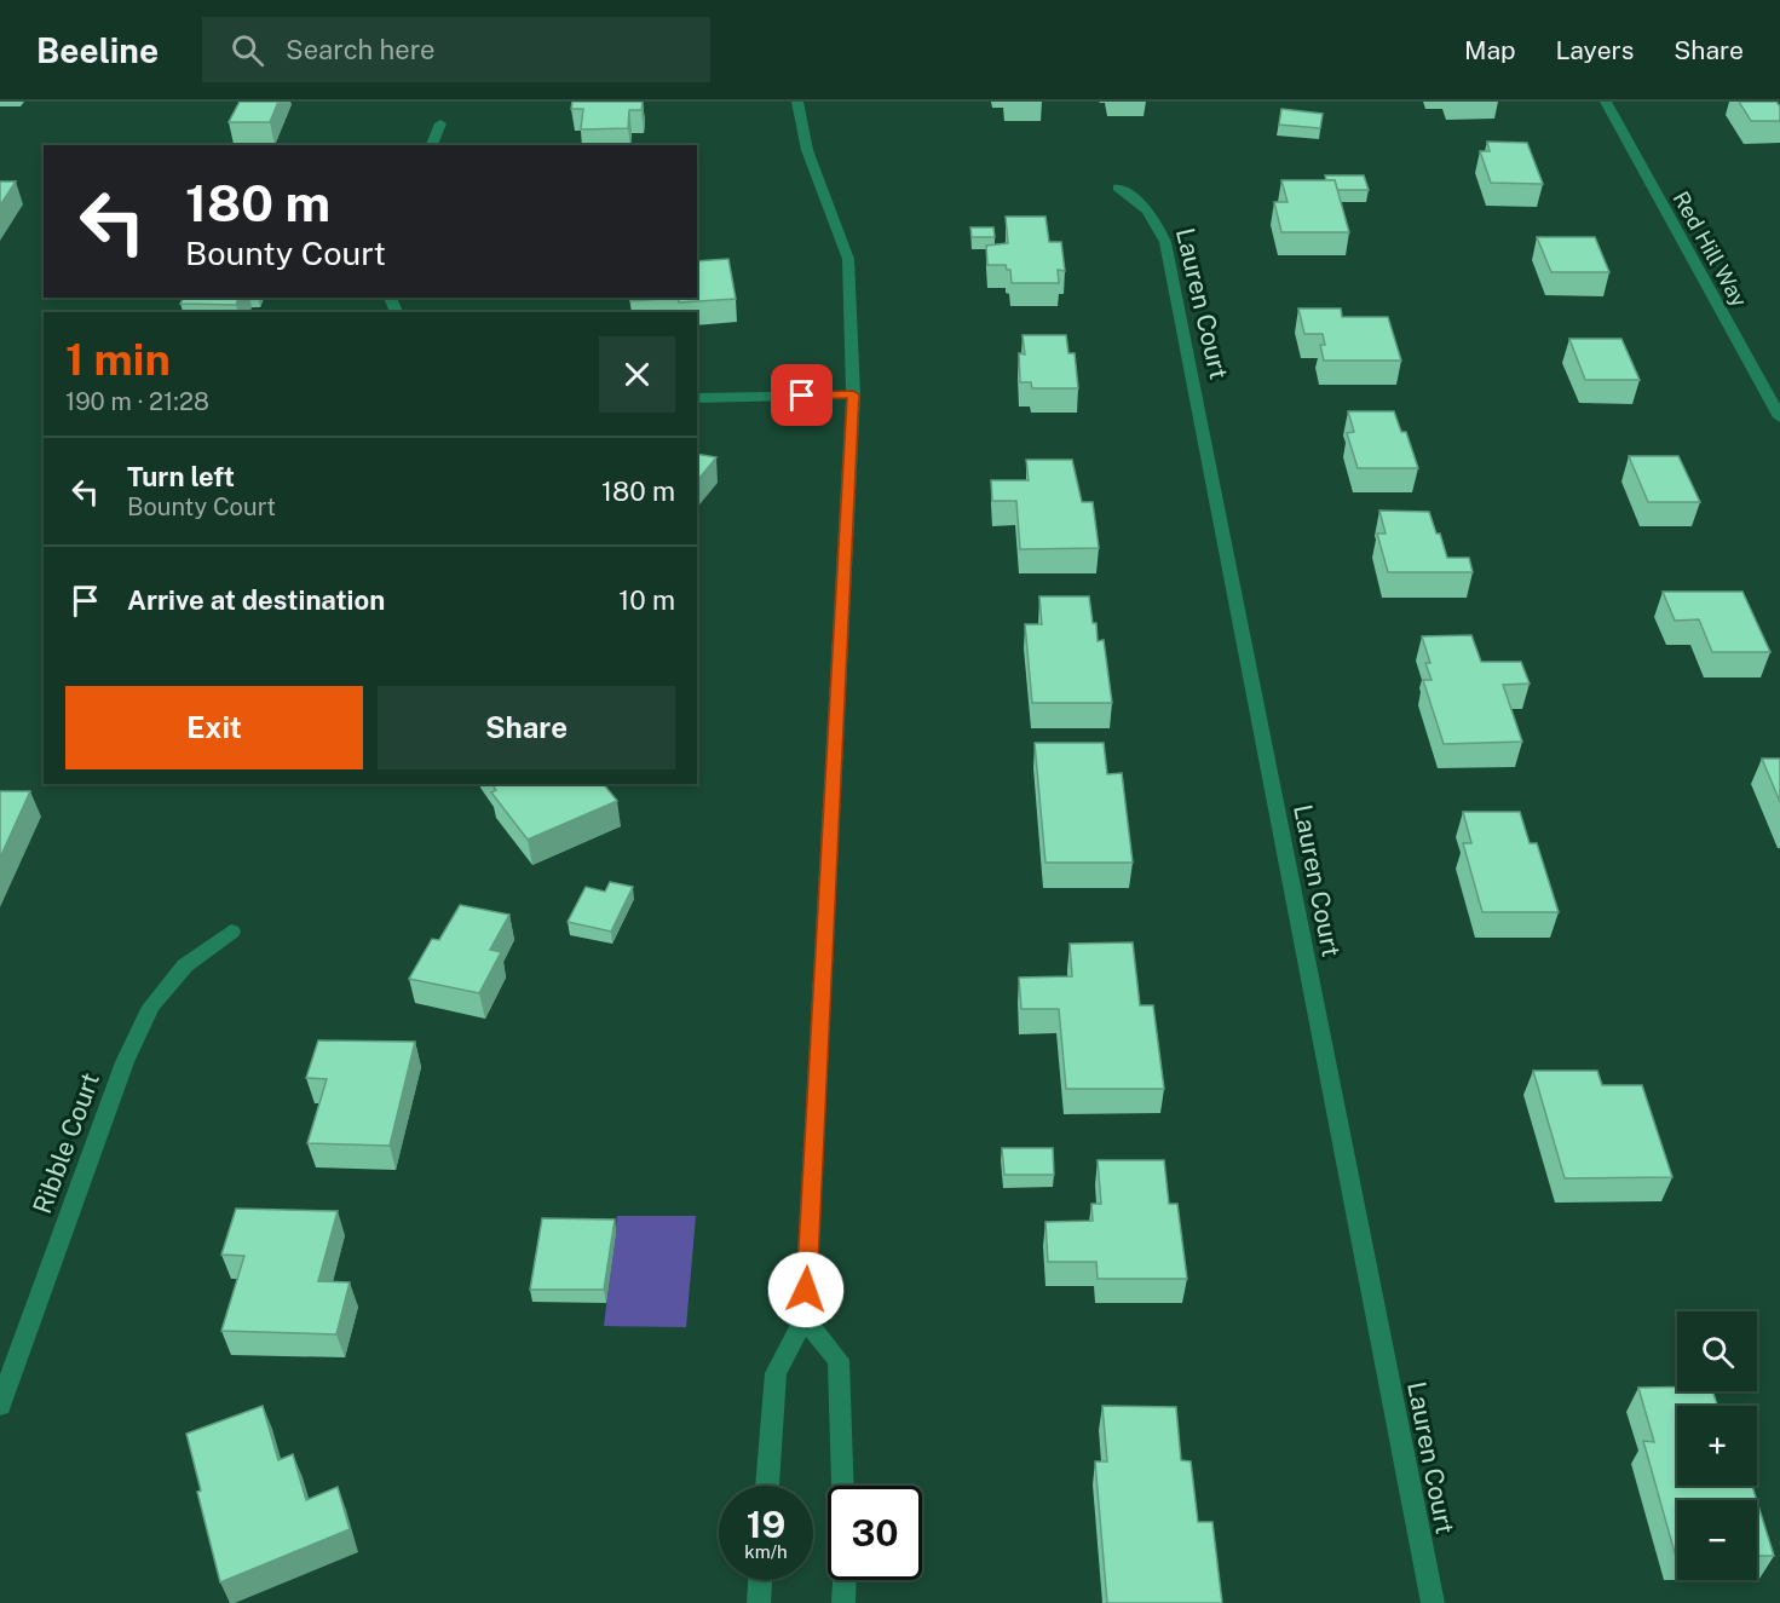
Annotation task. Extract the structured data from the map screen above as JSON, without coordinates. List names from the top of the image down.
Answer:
{
  "streets": {
    "street": ["Red Hill Way", "Lauren Court", "Ribble Court"]
  },
  "page": {
    "header": "Beeline",
    "search": "Search here",
    "nav": ["Map", "Layers", "Share"],
    "turn": ["180 m", "Bounty Court"],
    "heading": ["1 min", "190 m · 21:28"],
    "list": [
      {
        "name": "Turn left",
        "note": "Bounty Court",
        "value": "180 m"
      },
      {
        "name": "Arrive at destination",
        "value": "10 m"
      }
    ],
    "buttons": ["Exit", "Share"],
    "map_buttons": ["+", "−"],
    "speed": "19 km/h",
    "limit": "30"
  }
}
